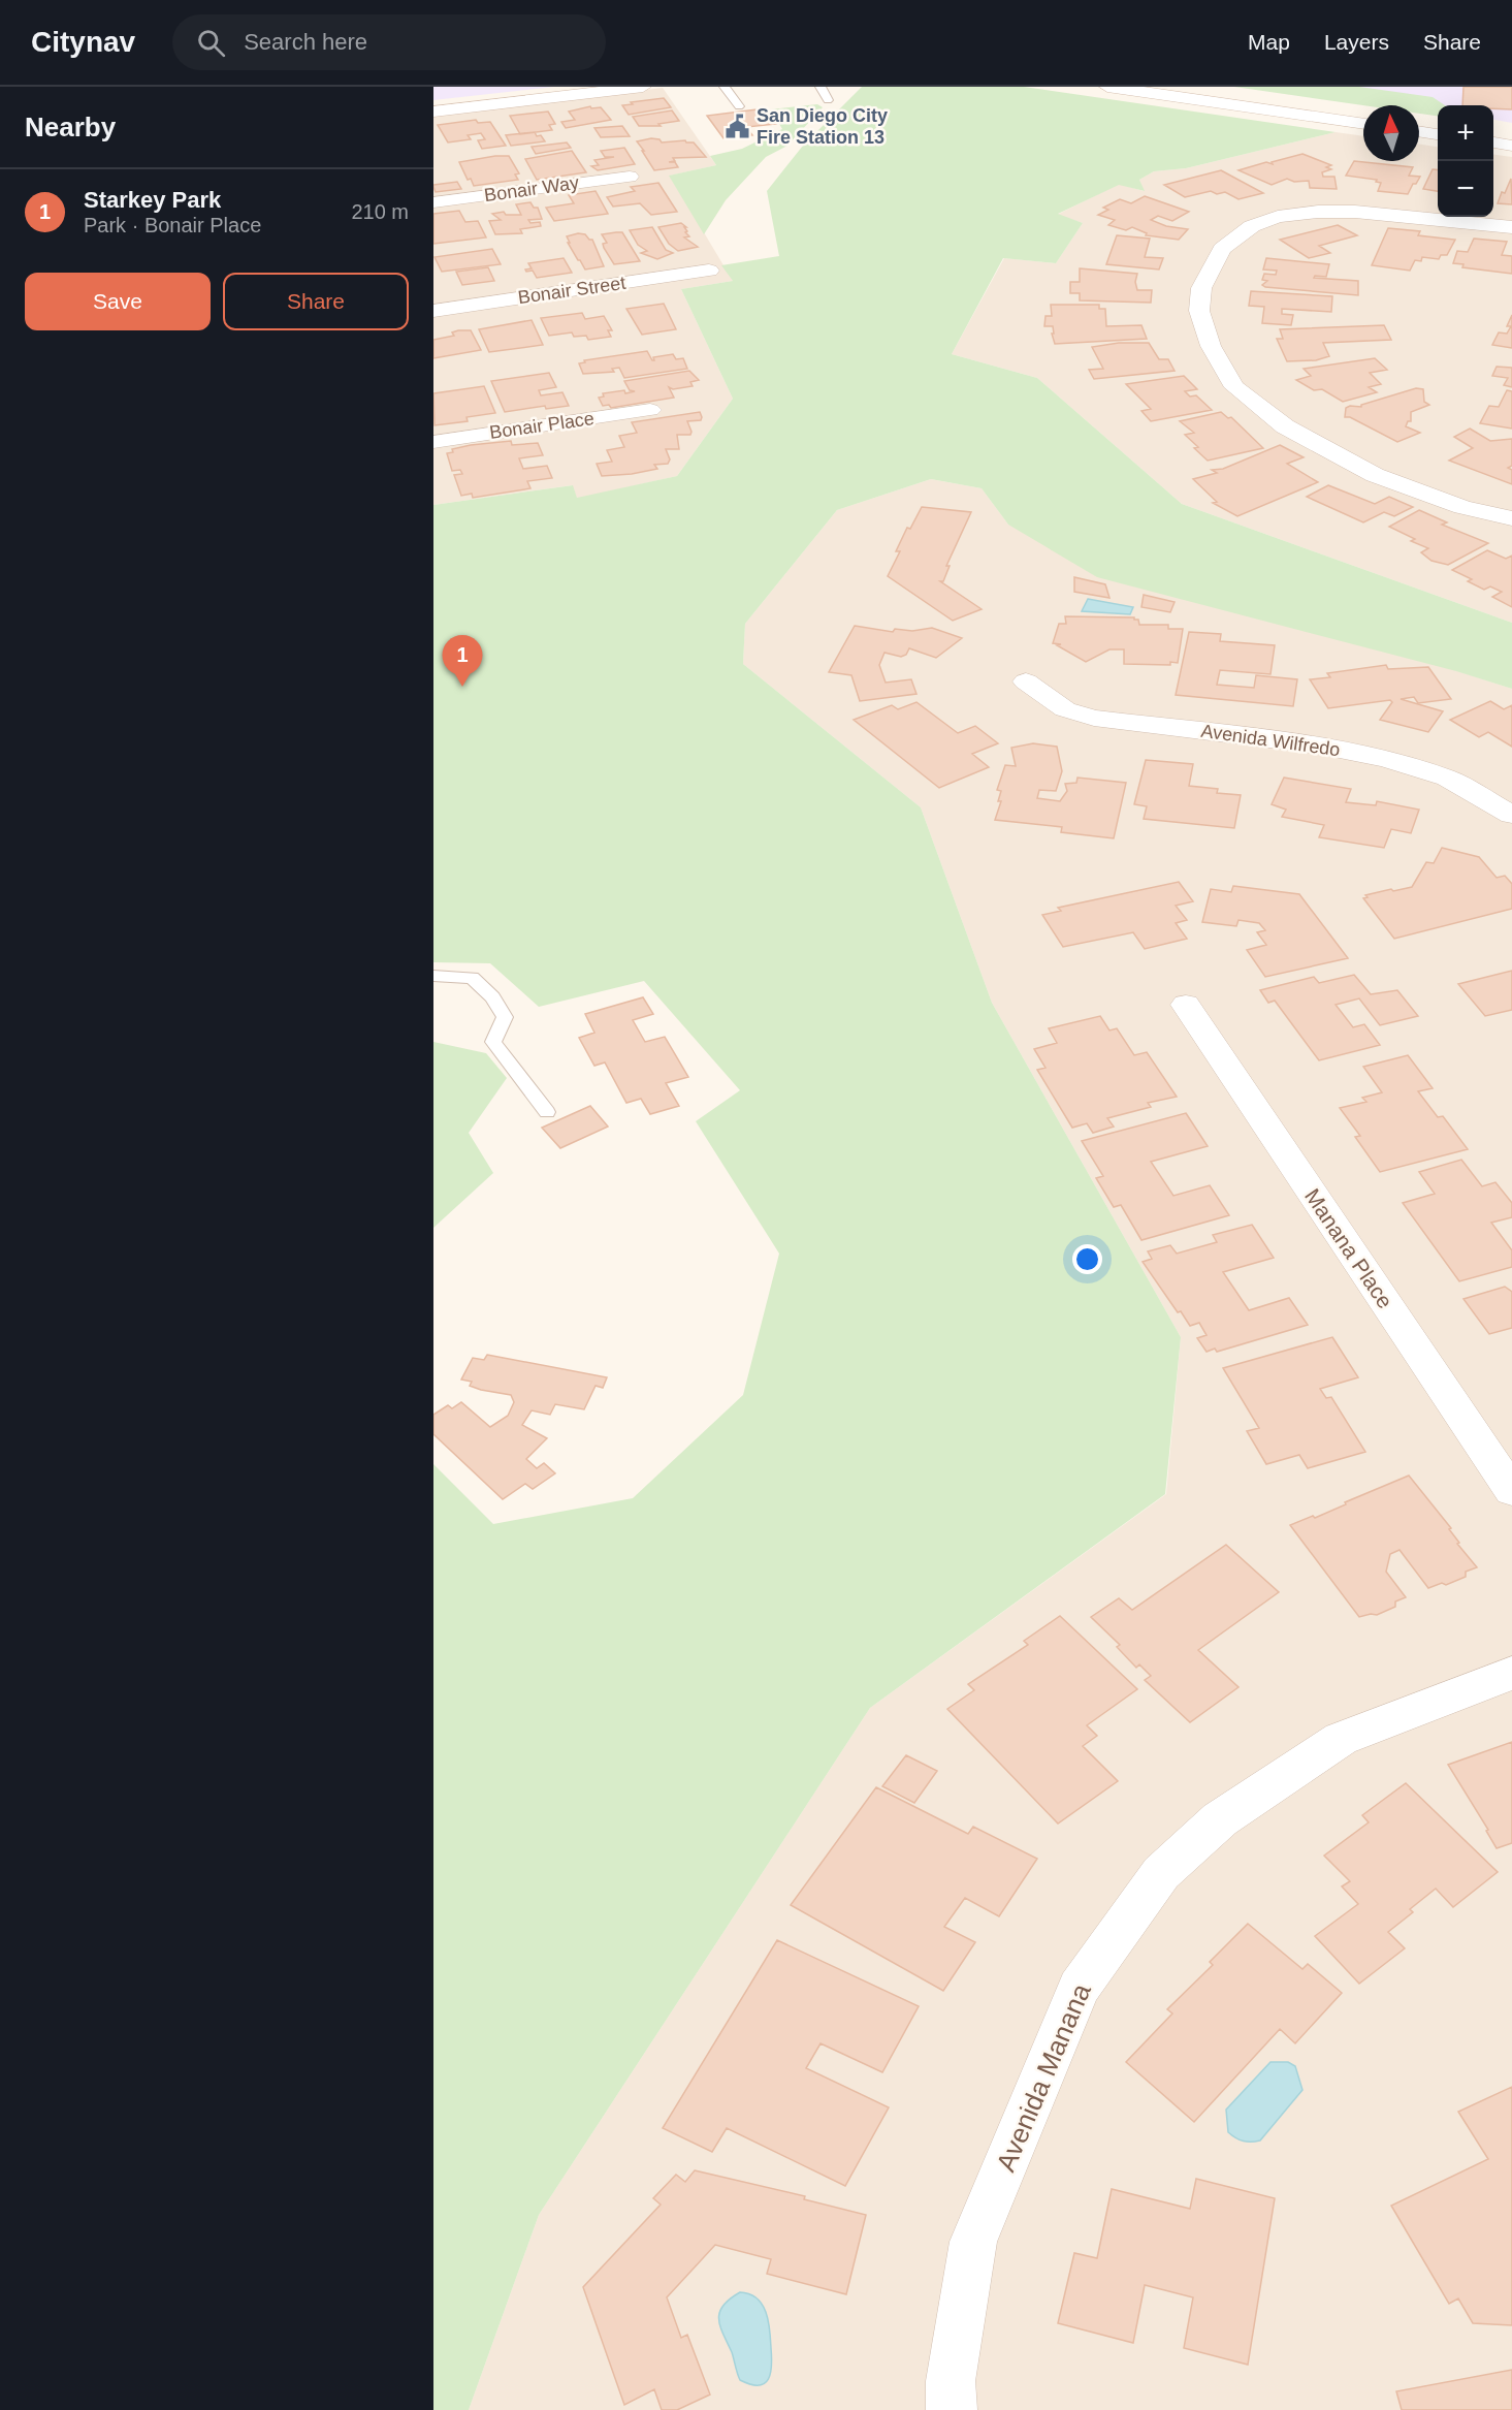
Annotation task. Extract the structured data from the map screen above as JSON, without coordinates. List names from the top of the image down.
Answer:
{
  "streets": {
    "street": [
      "Bonair Way",
      "Bonair Street",
      "Bonair Place",
      "Avenida Wilfredo",
      "Manana Place",
      "Avenida Manana"
    ]
  },
  "places": {
    "public building": ["San Diego City Fire Station 13"]
  },
  "north": "top",
  "page": {
    "header": "Citynav",
    "search": "Search here",
    "nav": ["Map", "Layers", "Share"],
    "heading": "Nearby",
    "map_buttons": ["+", "−"],
    "list": [
      {
        "mark": "1",
        "name": "Starkey Park",
        "note": "Park · Bonair Place",
        "value": "210 m"
      }
    ],
    "buttons": ["Save", "Share"],
    "pins": "1"
  }
}
